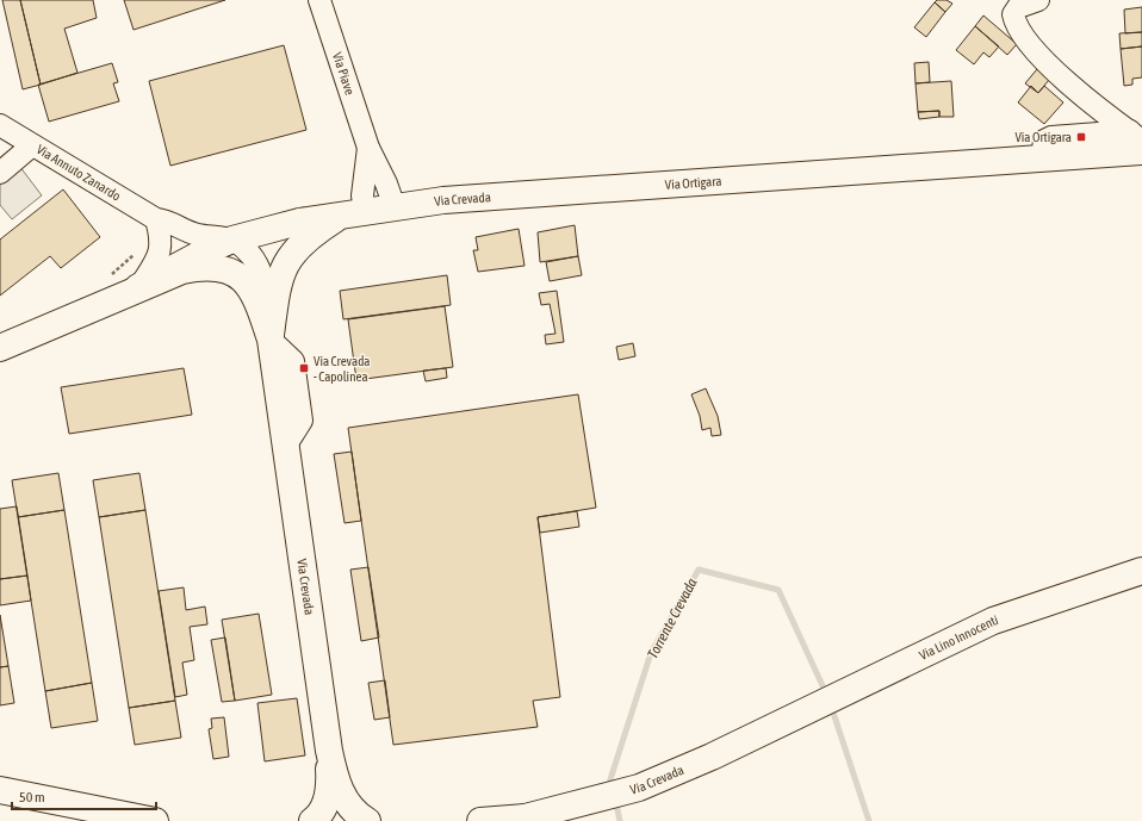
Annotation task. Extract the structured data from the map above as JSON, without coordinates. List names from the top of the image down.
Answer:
{
  "streets": {
    "main road": ["Via Ortigara", "Via Crevada", "Via Lino Innocenti"],
    "street": ["Via Piave", "Via Annuto Zanardo"]
  },
  "crossings": [
    ["Via Piave", "Via Crevada"],
    ["Via Annuto Zanardo", "Via Crevada"],
    ["Via Ortigara", "Via Crevada"],
    ["Via Crevada", "Via Lino Innocenti"]
  ],
  "water": ["Torrente Crevada"],
  "places": {
    "transit": ["Via Ortigara", "Via Crevada - Capolinea"]
  },
  "scale_bar": "50 m"
}
